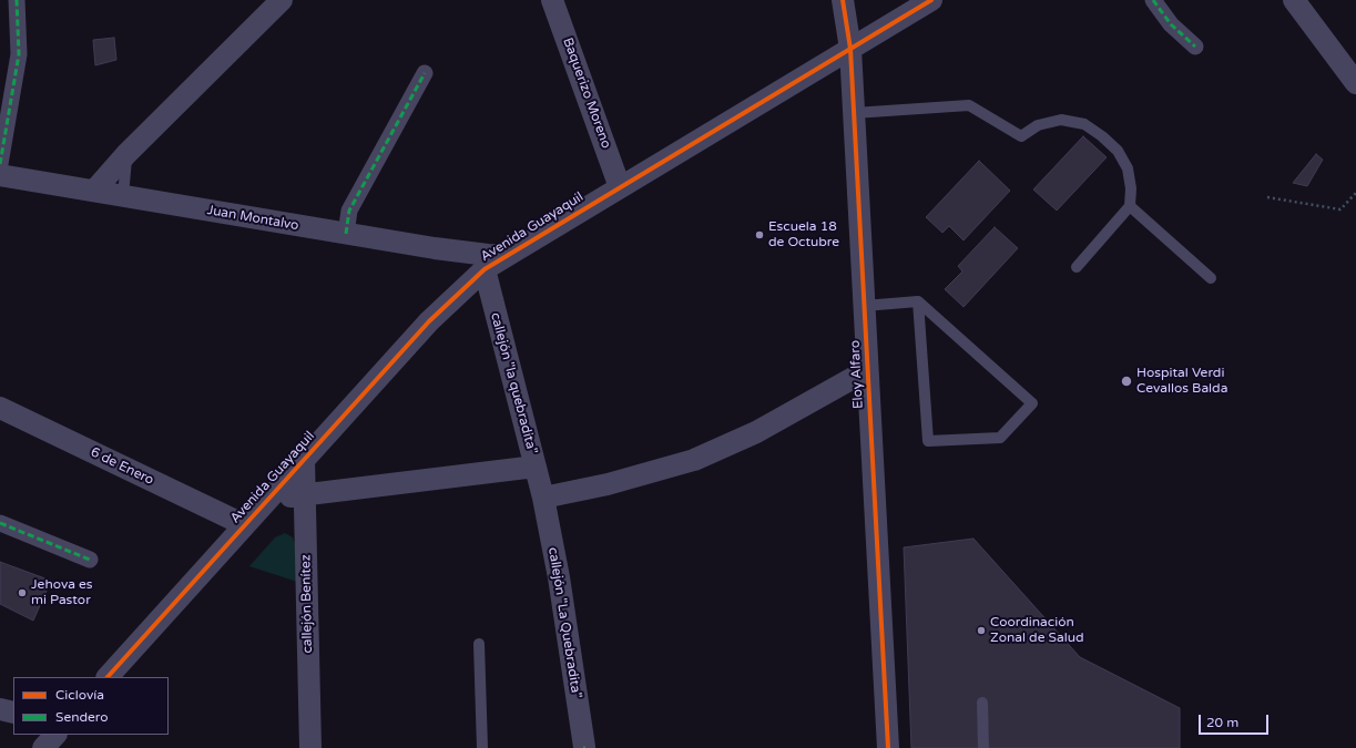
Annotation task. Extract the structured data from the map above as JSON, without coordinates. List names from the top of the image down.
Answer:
{
  "streets": {
    "street": [
      "Baquerizo Moreno",
      "Juan Montalvo",
      "Avenida Guayaquil",
      "Eloy Alfaro",
      "callejón \"la quebradita\"",
      "6 de Enero",
      "callejón Benítez",
      "callejón \"La Quebradita\""
    ]
  },
  "crossings": [
    ["Baquerizo Moreno", "Avenida Guayaquil"],
    ["Juan Montalvo", "Avenida Guayaquil"],
    ["Avenida Guayaquil", "Eloy Alfaro"],
    ["Avenida Guayaquil", "callejón \"la quebradita\""],
    ["Avenida Guayaquil", "6 de Enero"],
    ["Avenida Guayaquil", "callejón Benítez"],
    ["callejón \"la quebradita\"", "callejón \"La Quebradita\""]
  ],
  "places": [
    "Escuela 18 de Octubre",
    "Hospital Verdi Cevallos Balda",
    "Jehova es mi Pastor",
    "Coordinación Zonal de Salud"
  ],
  "legend": ["Ciclovía", "Sendero"],
  "scale_bar": "20 m"
}
